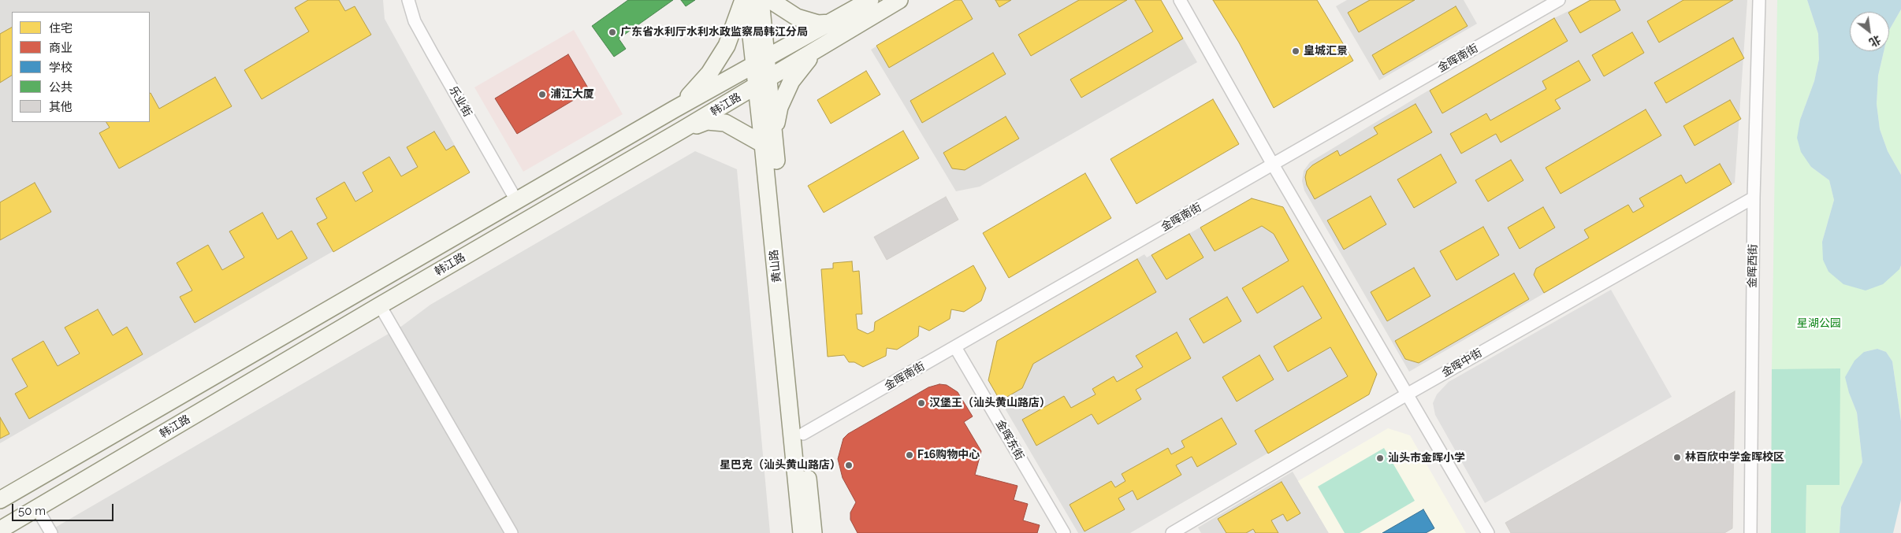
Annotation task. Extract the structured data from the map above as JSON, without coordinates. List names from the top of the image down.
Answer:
{
  "streets": {
    "street": [
      "金晖南街",
      "乐业街",
      "韩江路",
      "黄山路",
      "金晖西街",
      "金晖中街",
      "金晖东街"
    ]
  },
  "crossings": [
    ["金晖南街", "黄山路"],
    ["金晖南街", "金晖东街"],
    ["乐业街", "韩江路"],
    ["韩江路", "黄山路"],
    ["金晖西街", "金晖中街"]
  ],
  "parks": ["星湖公园"],
  "places": [
    "广东省水利厅水利水政监察局韩江分局",
    "皇城汇景",
    "浦江大厦",
    "汉堡王（汕头黄山路店）",
    "F16购物中心",
    "林百欣中学金晖校区",
    "汕头市金晖小学",
    "星巴克（汕头黄山路店）"
  ],
  "legend": [
    "住宅",
    "商业",
    "学校",
    "公共",
    "其他"
  ],
  "scale_bar": "50 m",
  "north": "bottom right"
}
